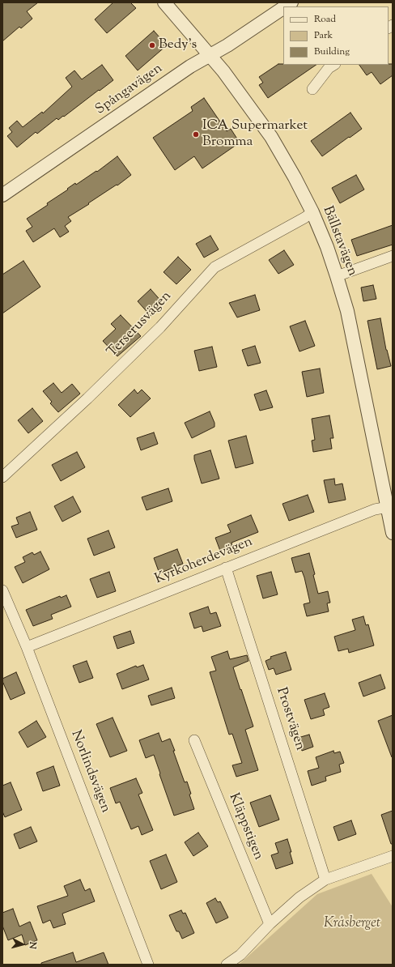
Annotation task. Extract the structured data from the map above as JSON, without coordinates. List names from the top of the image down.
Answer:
{
  "streets": {
    "street": [
      "Spångavägen",
      "Bällstavägen",
      "Terserusvägen",
      "Kyrkoherdevägen",
      "Prostvägen",
      "Norlindsvägen",
      "Kläppstigen"
    ]
  },
  "crossings": [
    ["Spångavägen", "Bällstavägen"],
    ["Bällstavägen", "Terserusvägen"],
    ["Bällstavägen", "Kyrkoherdevägen"],
    ["Kyrkoherdevägen", "Prostvägen"],
    ["Kyrkoherdevägen", "Norlindsvägen"]
  ],
  "parks": ["Kråsberget"],
  "places": ["Bedy’s", "ICA Supermarket Bromma"],
  "legend": ["Road", "Park", "Building"],
  "north": "right"
}
